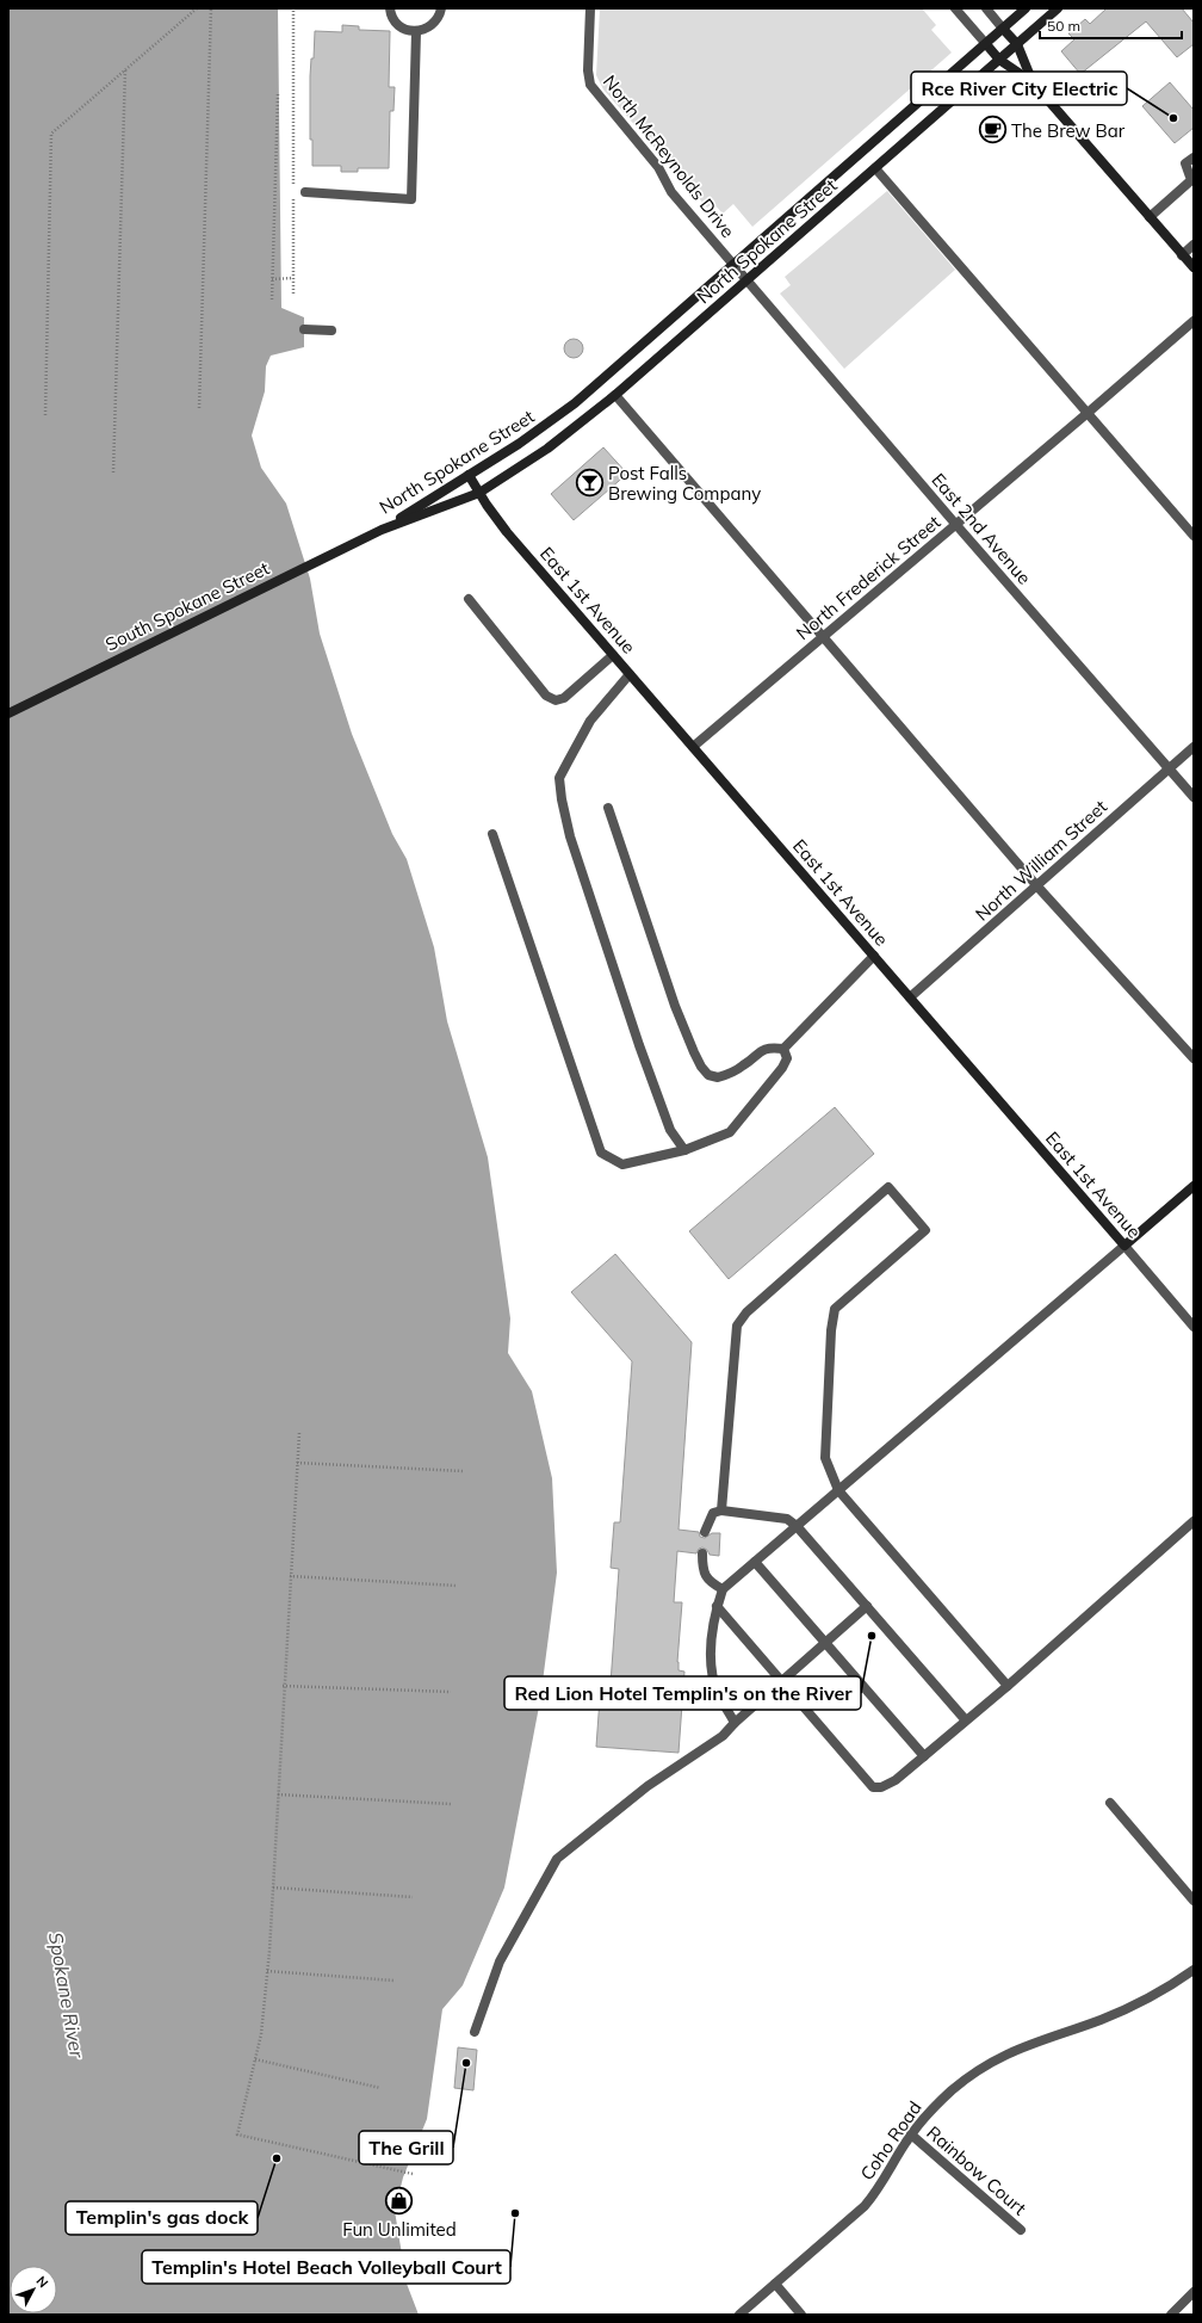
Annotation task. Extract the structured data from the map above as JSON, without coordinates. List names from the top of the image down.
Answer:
{
  "streets": {
    "main road": ["North Spokane Street", "East 1st Avenue", "South Spokane Street"],
    "street": [
      "North McReynolds Drive",
      "East 2nd Avenue",
      "North Frederick Street",
      "North William Street",
      "Coho Road",
      "Rainbow Court"
    ]
  },
  "crossings": [
    ["North McReynolds Drive", "North Spokane Street"],
    ["North McReynolds Drive", "East 2nd Avenue"],
    ["North Spokane Street", "East 2nd Avenue"],
    ["North Spokane Street", "East 1st Avenue"],
    ["North Spokane Street", "South Spokane Street"],
    ["East 2nd Avenue", "North Frederick Street"],
    ["East 2nd Avenue", "North William Street"],
    ["North Frederick Street", "East 1st Avenue"],
    ["East 1st Avenue", "North William Street"],
    ["Coho Road", "Rainbow Court"]
  ],
  "water": ["Spokane River"],
  "places": {
    "other": [
      "Rce River City Electric",
      "Red Lion Hotel Templin's on the River",
      "The Grill",
      "Templin's gas dock",
      "Templin's Hotel Beach Volleyball Court"
    ],
    "cafe": ["The Brew Bar"],
    "bar": ["Post Falls Brewing Company"],
    "shop": ["Fun Unlimited"]
  },
  "scale_bar": "50 m",
  "north": "top right"
}
